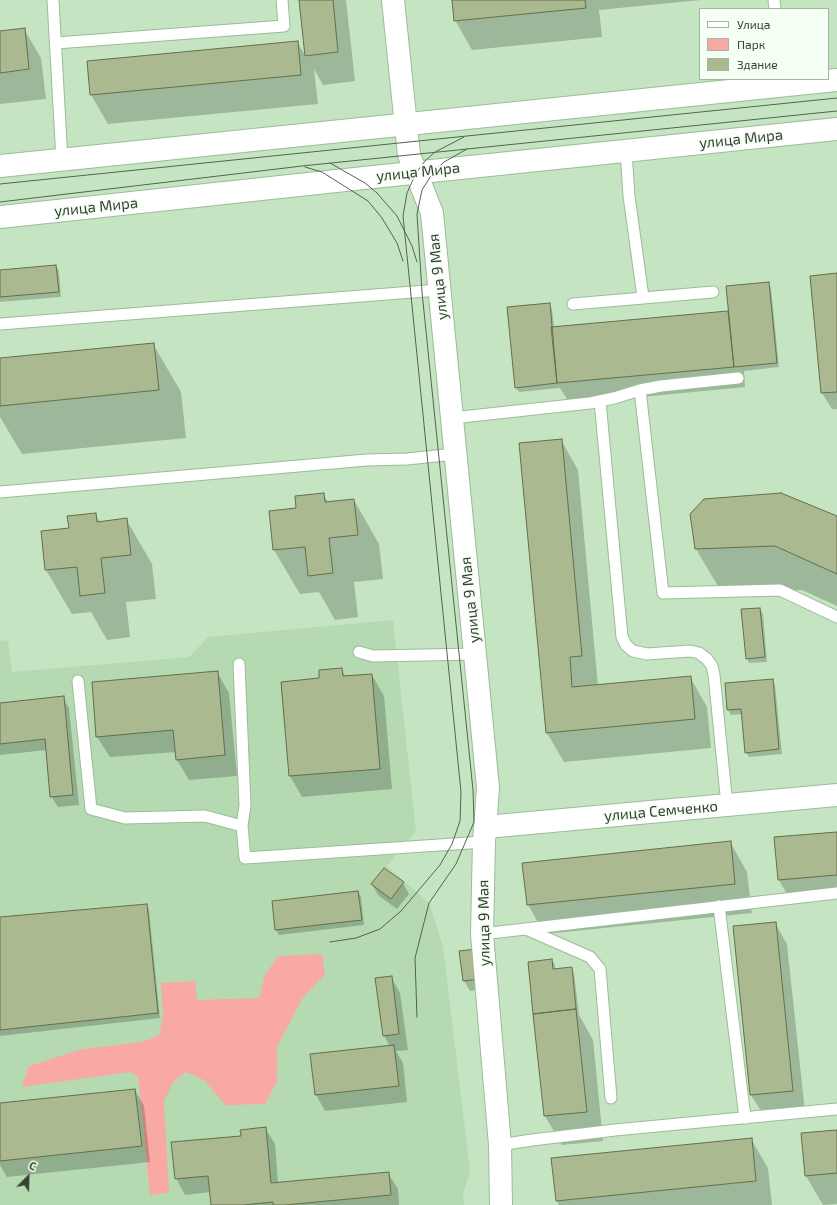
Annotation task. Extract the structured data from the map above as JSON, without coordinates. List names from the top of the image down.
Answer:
{
  "streets": {
    "main road": ["улица Мира", "улица 9 Мая", "улица Семченко"]
  },
  "crossings": [
    ["улица Мира", "улица 9 Мая"],
    ["улица 9 Мая", "улица Семченко"]
  ],
  "legend": ["Улица", "Парк", "Здание"],
  "north": "top right"
}
